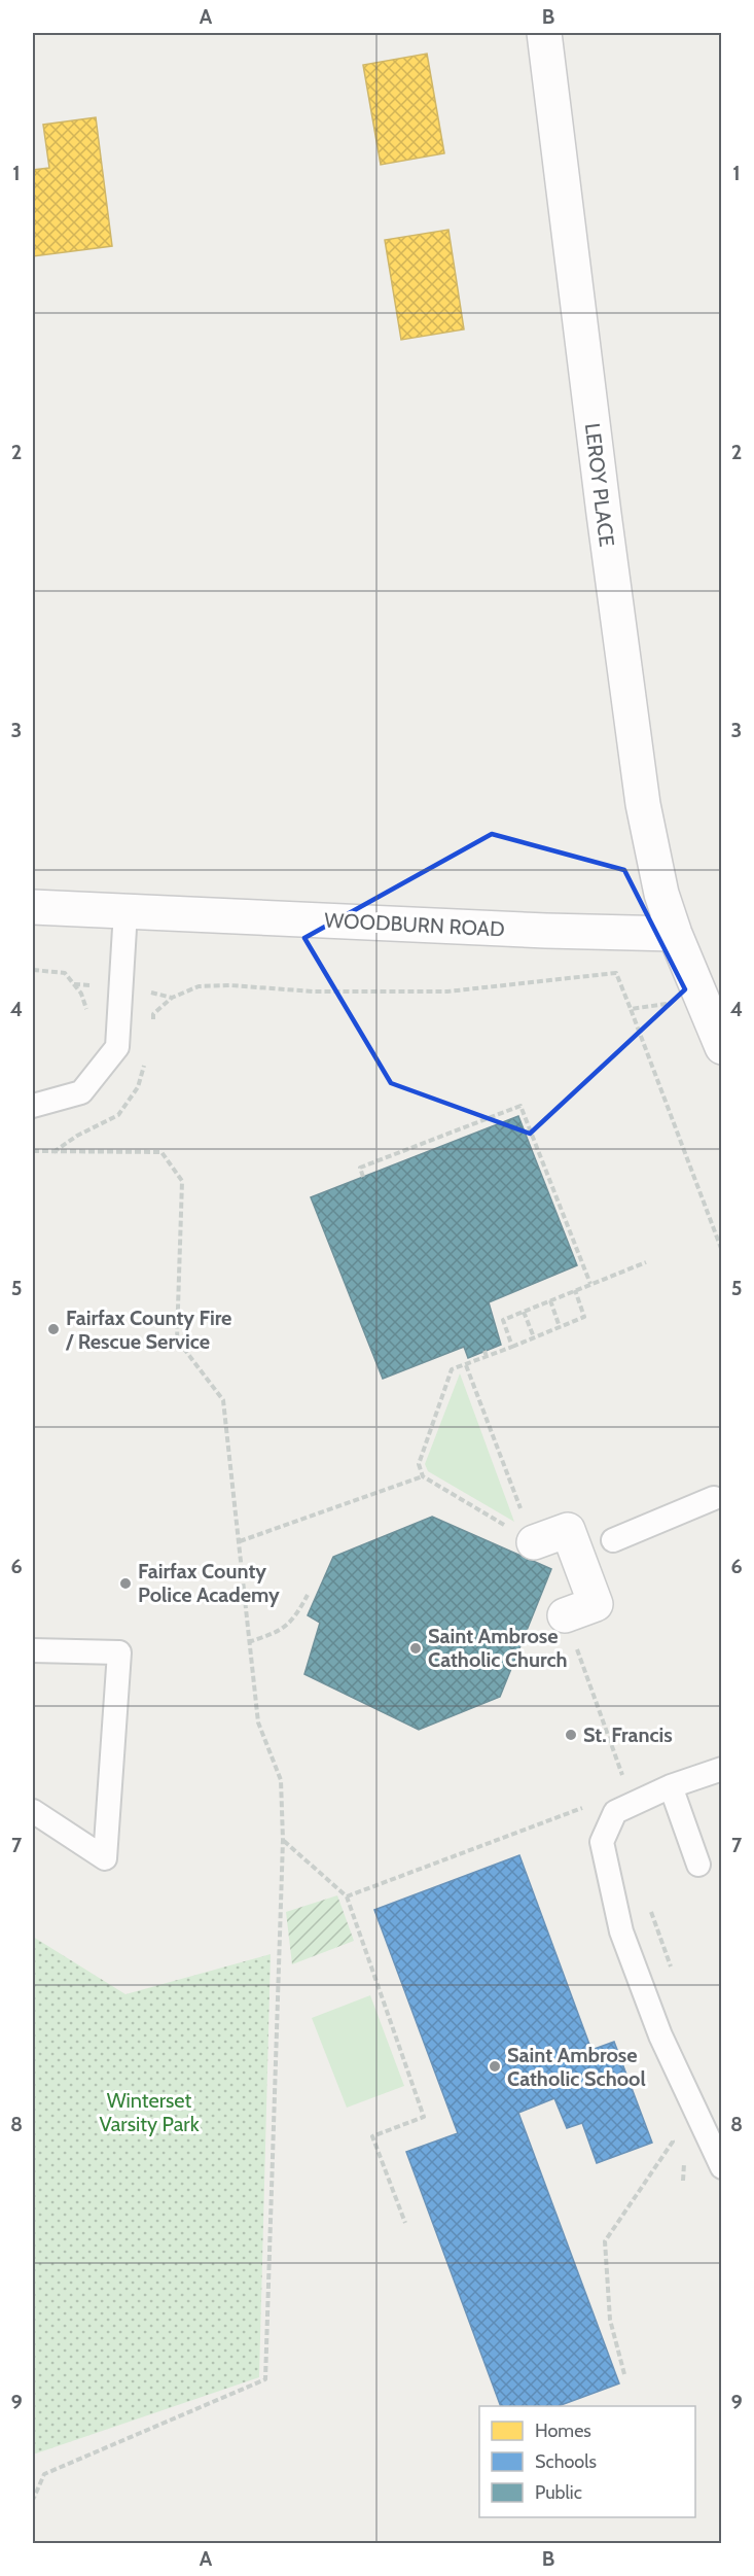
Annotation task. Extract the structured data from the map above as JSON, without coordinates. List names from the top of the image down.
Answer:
{
  "streets": {
    "street": ["LEROY PLACE", "WOODBURN ROAD"]
  },
  "crossings": [
    ["LEROY PLACE", "WOODBURN ROAD"]
  ],
  "parks": ["Winterset Varsity Park"],
  "places": [
    "Fairfax County Fire / Rescue Service",
    "Fairfax County Police Academy",
    "Saint Ambrose Catholic Church",
    "St. Francis",
    "Saint Ambrose Catholic School"
  ],
  "legend": ["Homes", "Schools", "Public"],
  "grid": {
    "columns": ["A", "B"],
    "rows": [
      "1",
      "2",
      "3",
      "4",
      "5",
      "6",
      "7",
      "8",
      "9"
    ]
  }
}
